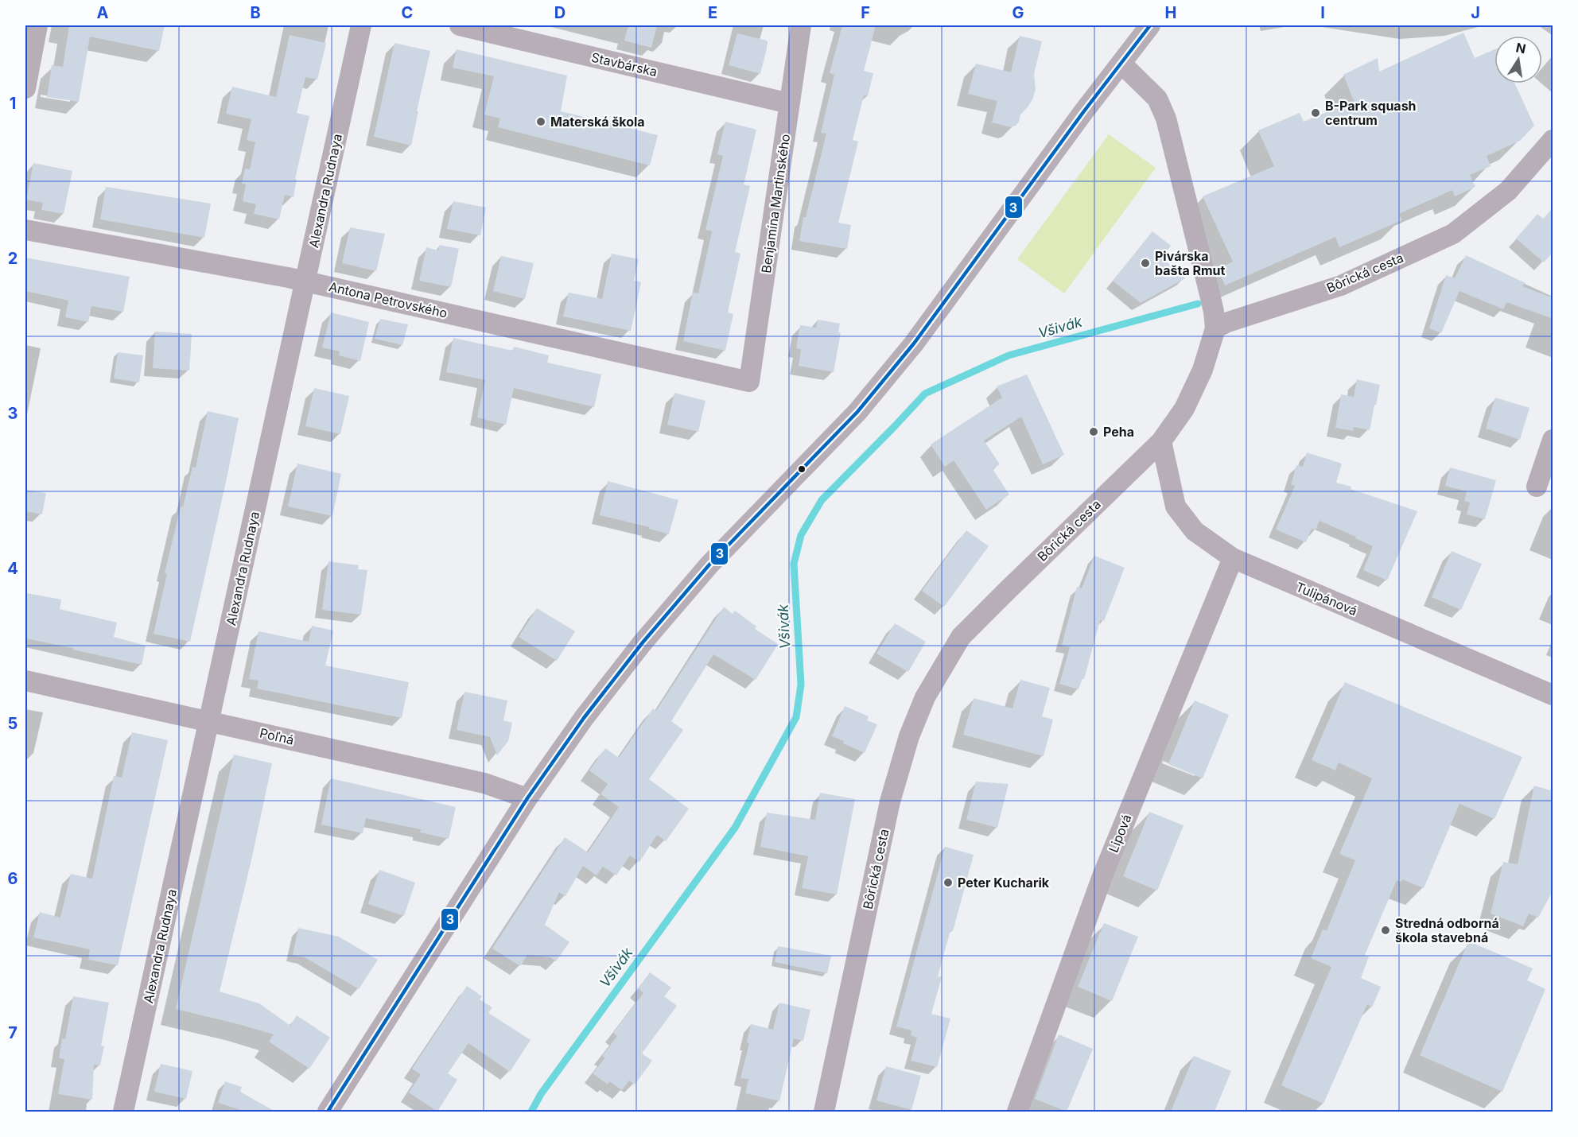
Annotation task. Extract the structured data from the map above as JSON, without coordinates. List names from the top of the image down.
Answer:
{
  "streets": {
    "street": [
      "Stavbárska",
      "Alexandra Rudnaya",
      "Benjamína Martinského",
      "Bôrická cesta",
      "Antona Petrovského",
      "Tulipánová",
      "Poľná",
      "Lipová"
    ]
  },
  "crossings": [
    ["Stavbárska", "Benjamína Martinského"],
    ["Alexandra Rudnaya", "Antona Petrovského"],
    ["Alexandra Rudnaya", "Poľná"],
    ["Benjamína Martinského", "Antona Petrovského"],
    ["Bôrická cesta", "Tulipánová"],
    ["Tulipánová", "Lipová"]
  ],
  "water": ["Všivák"],
  "places": [
    "B-Park squash centrum",
    "Materská škola",
    "Pivárska bašta Rmut",
    "Peha",
    "Peter Kucharik",
    "Stredná odborná škola stavebná"
  ],
  "lines": ["transit line 3"],
  "north": "top",
  "grid": {
    "columns": [
      "A",
      "B",
      "C",
      "D",
      "E",
      "F",
      "G",
      "H",
      "I",
      "J"
    ],
    "rows": [
      "1",
      "2",
      "3",
      "4",
      "5",
      "6",
      "7"
    ]
  }
}
